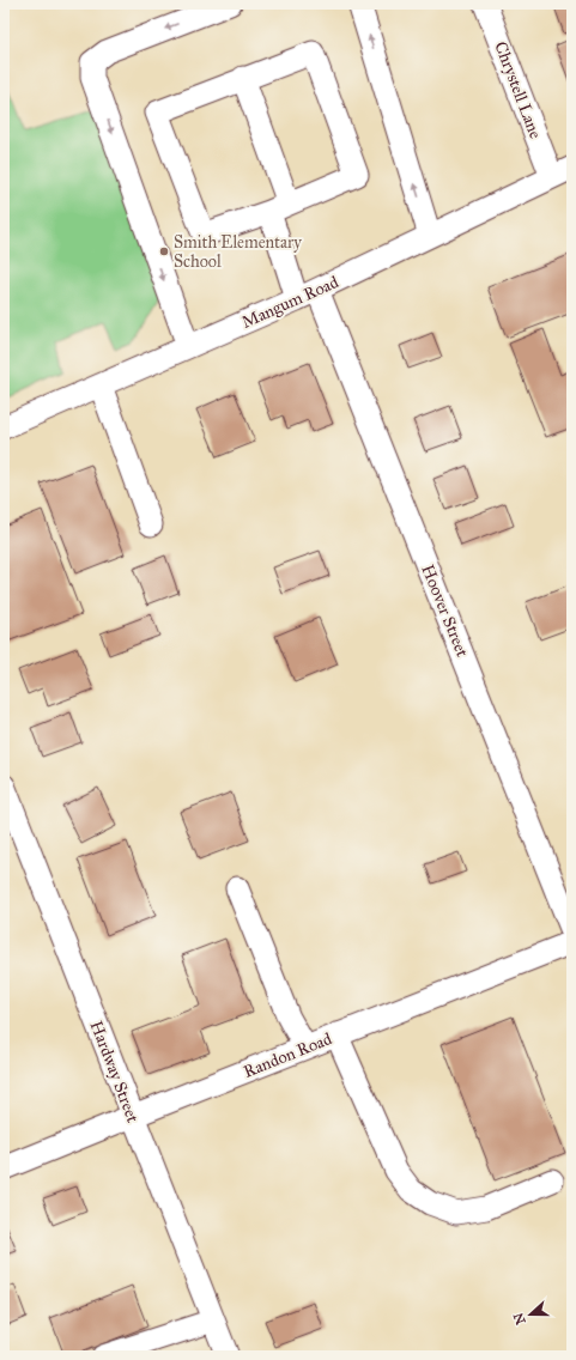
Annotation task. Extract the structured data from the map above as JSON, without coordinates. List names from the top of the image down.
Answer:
{
  "streets": {
    "street": [
      "Chrystell Lane",
      "Mangum Road",
      "Hoover Street",
      "Randon Road",
      "Hardway Street"
    ]
  },
  "crossings": [
    ["Chrystell Lane", "Mangum Road"],
    ["Mangum Road", "Hoover Street"],
    ["Randon Road", "Hardway Street"]
  ],
  "places": ["Smith Elementary School"],
  "north": "left"
}
